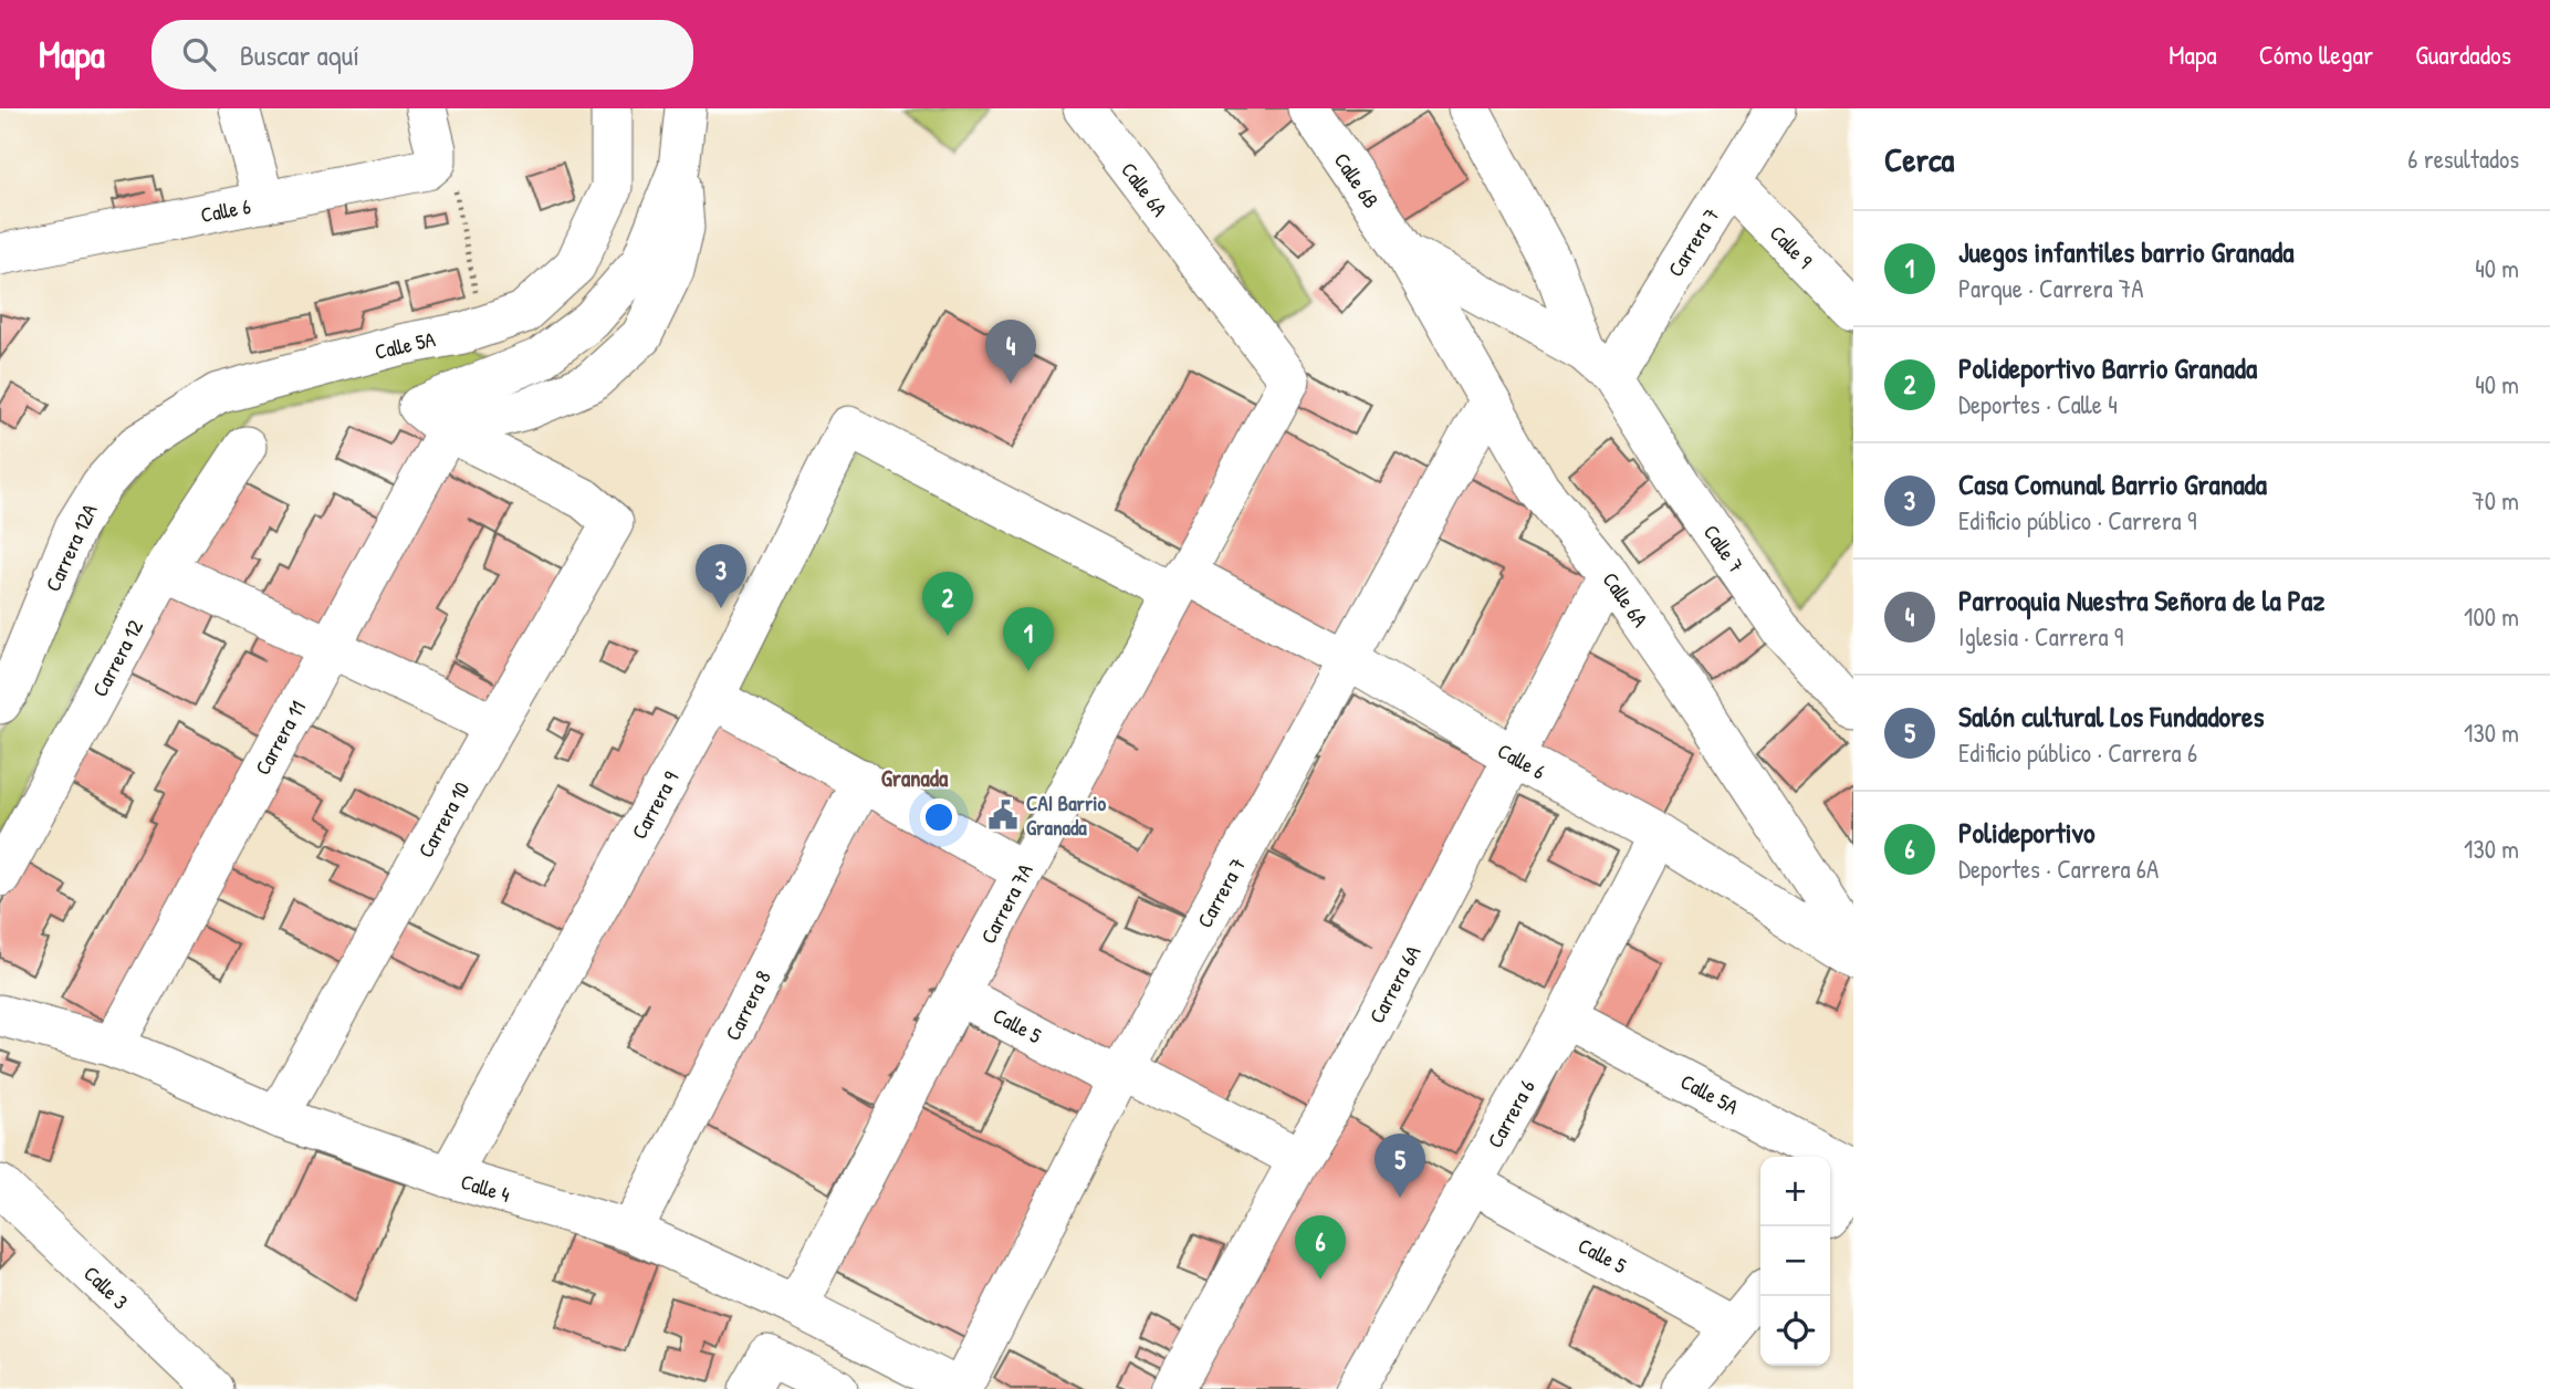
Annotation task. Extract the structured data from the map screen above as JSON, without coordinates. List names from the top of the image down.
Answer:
{
  "streets": {
    "street": [
      "Calle 6B",
      "Calle 6A",
      "Calle 6",
      "Carrera 7",
      "Calle 9",
      "Calle 5A",
      "Carrera 12A",
      "Calle 7",
      "Carrera 12",
      "Carrera 11",
      "Carrera 9",
      "Carrera 10",
      "Carrera 7A",
      "Carrera 6A",
      "Carrera 8",
      "Calle 5",
      "Carrera 6",
      "Calle 4",
      "Calle 3"
    ]
  },
  "crossings": [
    ["Calle 6B", "Calle 6A"],
    ["Calle 6A", "Carrera 7"],
    ["Calle 6A", "Carrera 7A"],
    ["Calle 6A", "Carrera 6A"],
    ["Calle 6", "Carrera 7"],
    ["Calle 6", "Carrera 9"],
    ["Calle 6", "Carrera 7A"],
    ["Calle 6", "Carrera 6A"],
    ["Calle 6", "Carrera 6"],
    ["Carrera 7", "Calle 9"],
    ["Carrera 7", "Calle 7"],
    ["Carrera 7", "Calle 5"],
    ["Carrera 7", "Calle 4"],
    ["Calle 5A", "Carrera 12A"],
    ["Calle 5A", "Carrera 6"],
    ["Carrera 11", "Carrera 10"],
    ["Carrera 11", "Calle 4"],
    ["Carrera 9", "Calle 4"],
    ["Carrera 10", "Calle 4"],
    ["Carrera 7A", "Calle 5"],
    ["Carrera 7A", "Calle 4"],
    ["Carrera 6A", "Calle 5"],
    ["Carrera 8", "Calle 4"],
    ["Calle 5", "Carrera 6"]
  ],
  "districts": ["Granada"],
  "places": {
    "public building": ["CAI Barrio Granada"]
  },
  "page": {
    "header": "Mapa",
    "search": "Buscar aquí",
    "nav": ["Mapa", "Cómo llegar", "Guardados"],
    "heading": ["Cerca", "6 resultados"],
    "list": [
      {
        "mark": "1",
        "name": "Juegos infantiles barrio Granada",
        "note": "Parque · Carrera 7A",
        "value": "40 m"
      },
      {
        "mark": "2",
        "name": "Polideportivo Barrio Granada",
        "note": "Deportes · Calle 4",
        "value": "40 m"
      },
      {
        "mark": "3",
        "name": "Casa Comunal Barrio Granada",
        "note": "Edificio público · Carrera 9",
        "value": "70 m"
      },
      {
        "mark": "4",
        "name": "Parroquia Nuestra Señora de la Paz",
        "note": "Iglesia · Carrera 9",
        "value": "100 m"
      },
      {
        "mark": "5",
        "name": "Salón cultural Los Fundadores",
        "note": "Edificio público · Carrera 6",
        "value": "130 m"
      },
      {
        "mark": "6",
        "name": "Polideportivo",
        "note": "Deportes · Carrera 6A",
        "value": "130 m"
      }
    ],
    "pins": [
      "4",
      "3",
      "2",
      "1",
      "5",
      "6"
    ],
    "map_buttons": ["+", "−"]
  }
}
